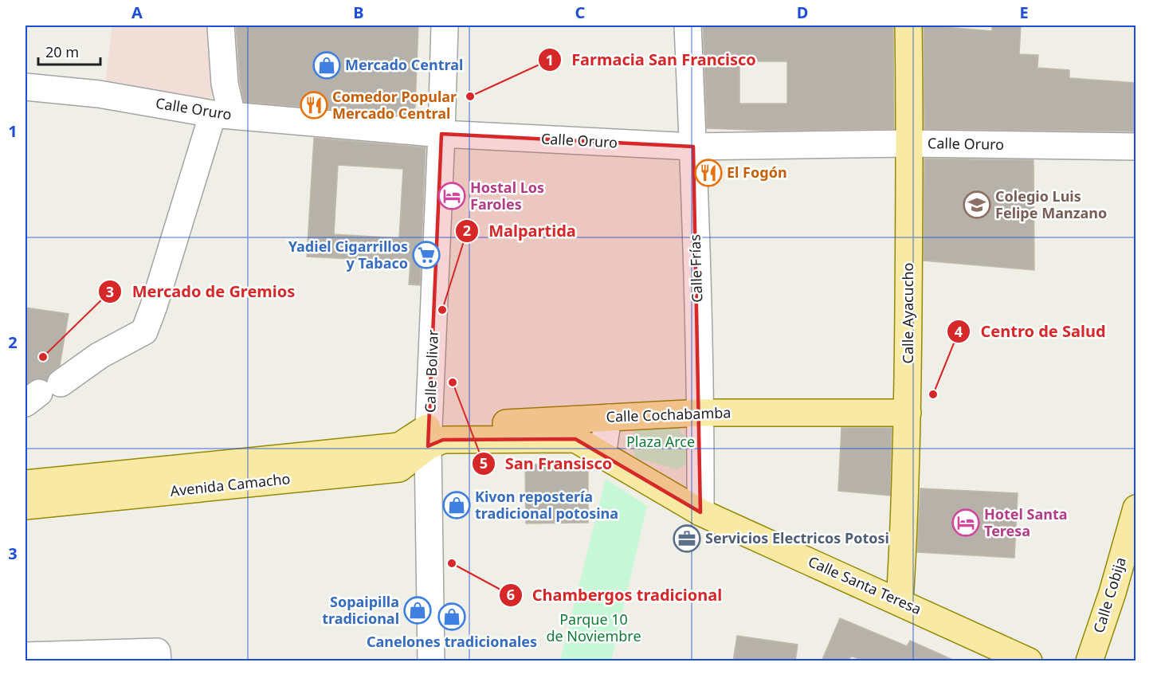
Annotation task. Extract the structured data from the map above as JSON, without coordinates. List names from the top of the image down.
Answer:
{
  "streets": {
    "main road": [
      "Calle Ayacucho",
      "Calle Cochabamba",
      "Avenida Camacho",
      "Calle Santa Teresa",
      "Calle Cobija"
    ],
    "street": ["Calle Oruro", "Calle Frías", "Calle Bolivar"]
  },
  "crossings": [
    ["Calle Oruro", "Calle Frías"],
    ["Calle Oruro", "Calle Ayacucho"],
    ["Calle Oruro", "Calle Bolivar"],
    ["Calle Frías", "Calle Cochabamba"],
    ["Calle Frías", "Calle Santa Teresa"],
    ["Calle Ayacucho", "Calle Cochabamba"],
    ["Calle Ayacucho", "Calle Santa Teresa"],
    ["Calle Bolivar", "Calle Cochabamba"],
    ["Calle Bolivar", "Avenida Camacho"],
    ["Calle Cochabamba", "Avenida Camacho"]
  ],
  "parks": ["Plaza Arce", "Parque 10 de Noviembre"],
  "places": {
    "shop": [
      "Mercado Central",
      "Kivon repostería tradicional potosina",
      "Sopaipilla tradicional",
      "Canelones tradicionales"
    ],
    "other": [
      "Farmacia San Francisco",
      "Malpartida",
      "Mercado de Gremios",
      "San Fransisco",
      "Centro de Salud",
      "Chambergos tradicional"
    ],
    "restaurant": ["Comedor Popular Mercado Central", "El Fogón"],
    "hotel": ["Hostal Los Faroles", "Hotel Santa Teresa"],
    "school or university": ["Colegio Luis Felipe Manzano"],
    "supermarket": ["Yadiel Cigarrillos y Tabaco"],
    "office": ["Servicios Electricos Potosi"]
  },
  "scale_bar": "20 m",
  "grid": {
    "columns": [
      "A",
      "B",
      "C",
      "D",
      "E"
    ],
    "rows": ["1", "2", "3"]
  }
}
